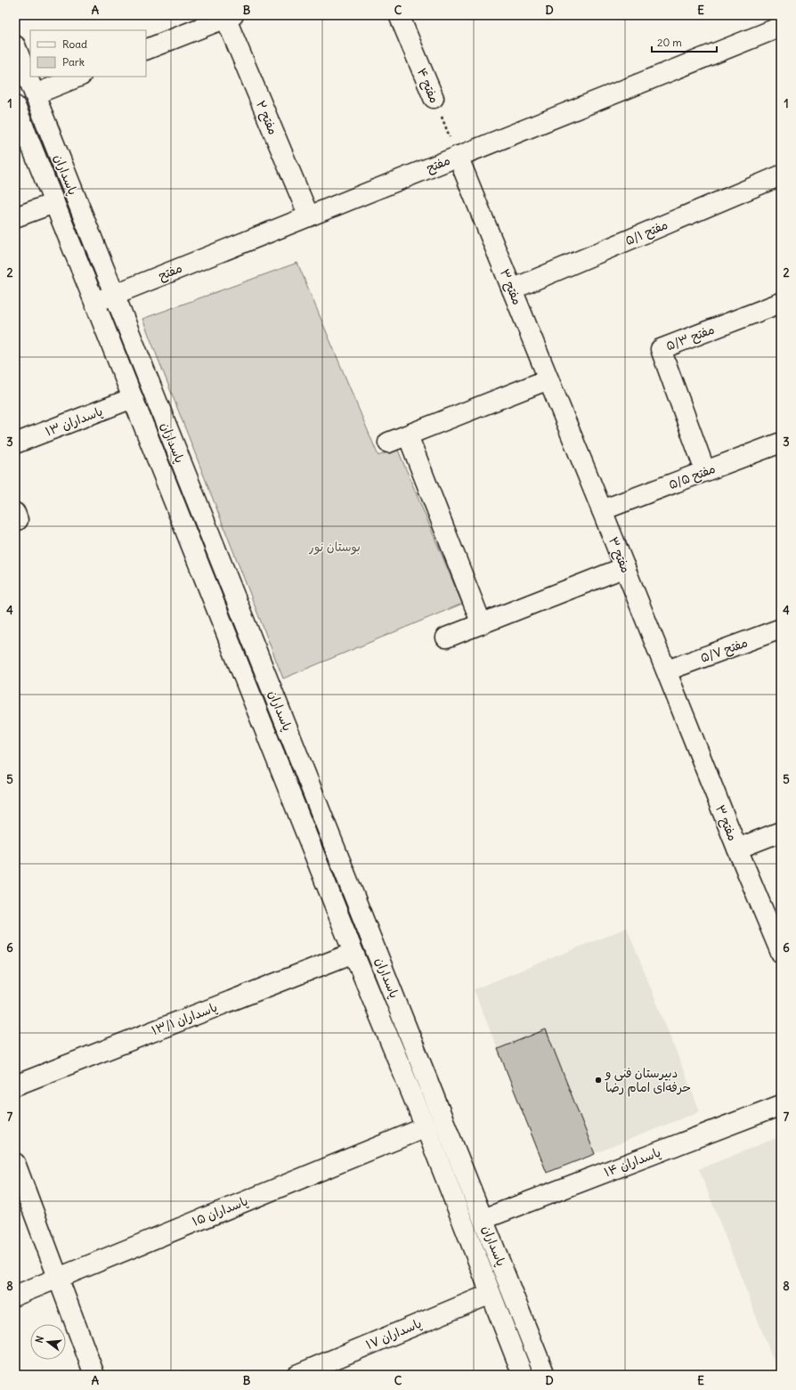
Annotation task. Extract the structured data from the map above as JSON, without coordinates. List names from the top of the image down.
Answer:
{
  "streets": {
    "street": [
      "مفتح ۴",
      "مفتح ۲",
      "مفتح",
      "پاسداران",
      "مفتح ۵/۱",
      "مفتح ۳",
      "مفتح ۵/۳",
      "پاسداران ۱۳",
      "مفتح ۵/۵",
      "مفتح ۵/۷",
      "پاسداران ۱۳/۱",
      "پاسداران ۱۴",
      "پاسداران ۱۵",
      "پاسداران ۱۷"
    ]
  },
  "crossings": [
    ["مفتح ۴", "مفتح"],
    ["مفتح ۴", "مفتح ۳"],
    ["مفتح ۲", "مفتح"],
    ["مفتح", "پاسداران"],
    ["مفتح", "مفتح ۳"],
    ["پاسداران", "پاسداران ۱۳"],
    ["پاسداران", "پاسداران ۱۳/۱"],
    ["پاسداران", "پاسداران ۱۴"],
    ["پاسداران", "پاسداران ۱۵"],
    ["پاسداران", "پاسداران ۱۷"],
    ["مفتح ۵/۱", "مفتح ۳"],
    ["مفتح ۳", "مفتح ۵/۵"],
    ["مفتح ۳", "مفتح ۵/۷"],
    ["مفتح ۵/۳", "مفتح ۵/۵"]
  ],
  "parks": ["بوستان نور"],
  "places": ["دبیرستان فنی و حرفه‌ای امام رضا"],
  "legend": ["Road", "Park"],
  "scale_bar": "20 m",
  "north": "left",
  "grid": {
    "columns": [
      "A",
      "B",
      "C",
      "D",
      "E"
    ],
    "rows": [
      "1",
      "2",
      "3",
      "4",
      "5",
      "6",
      "7",
      "8"
    ]
  }
}
